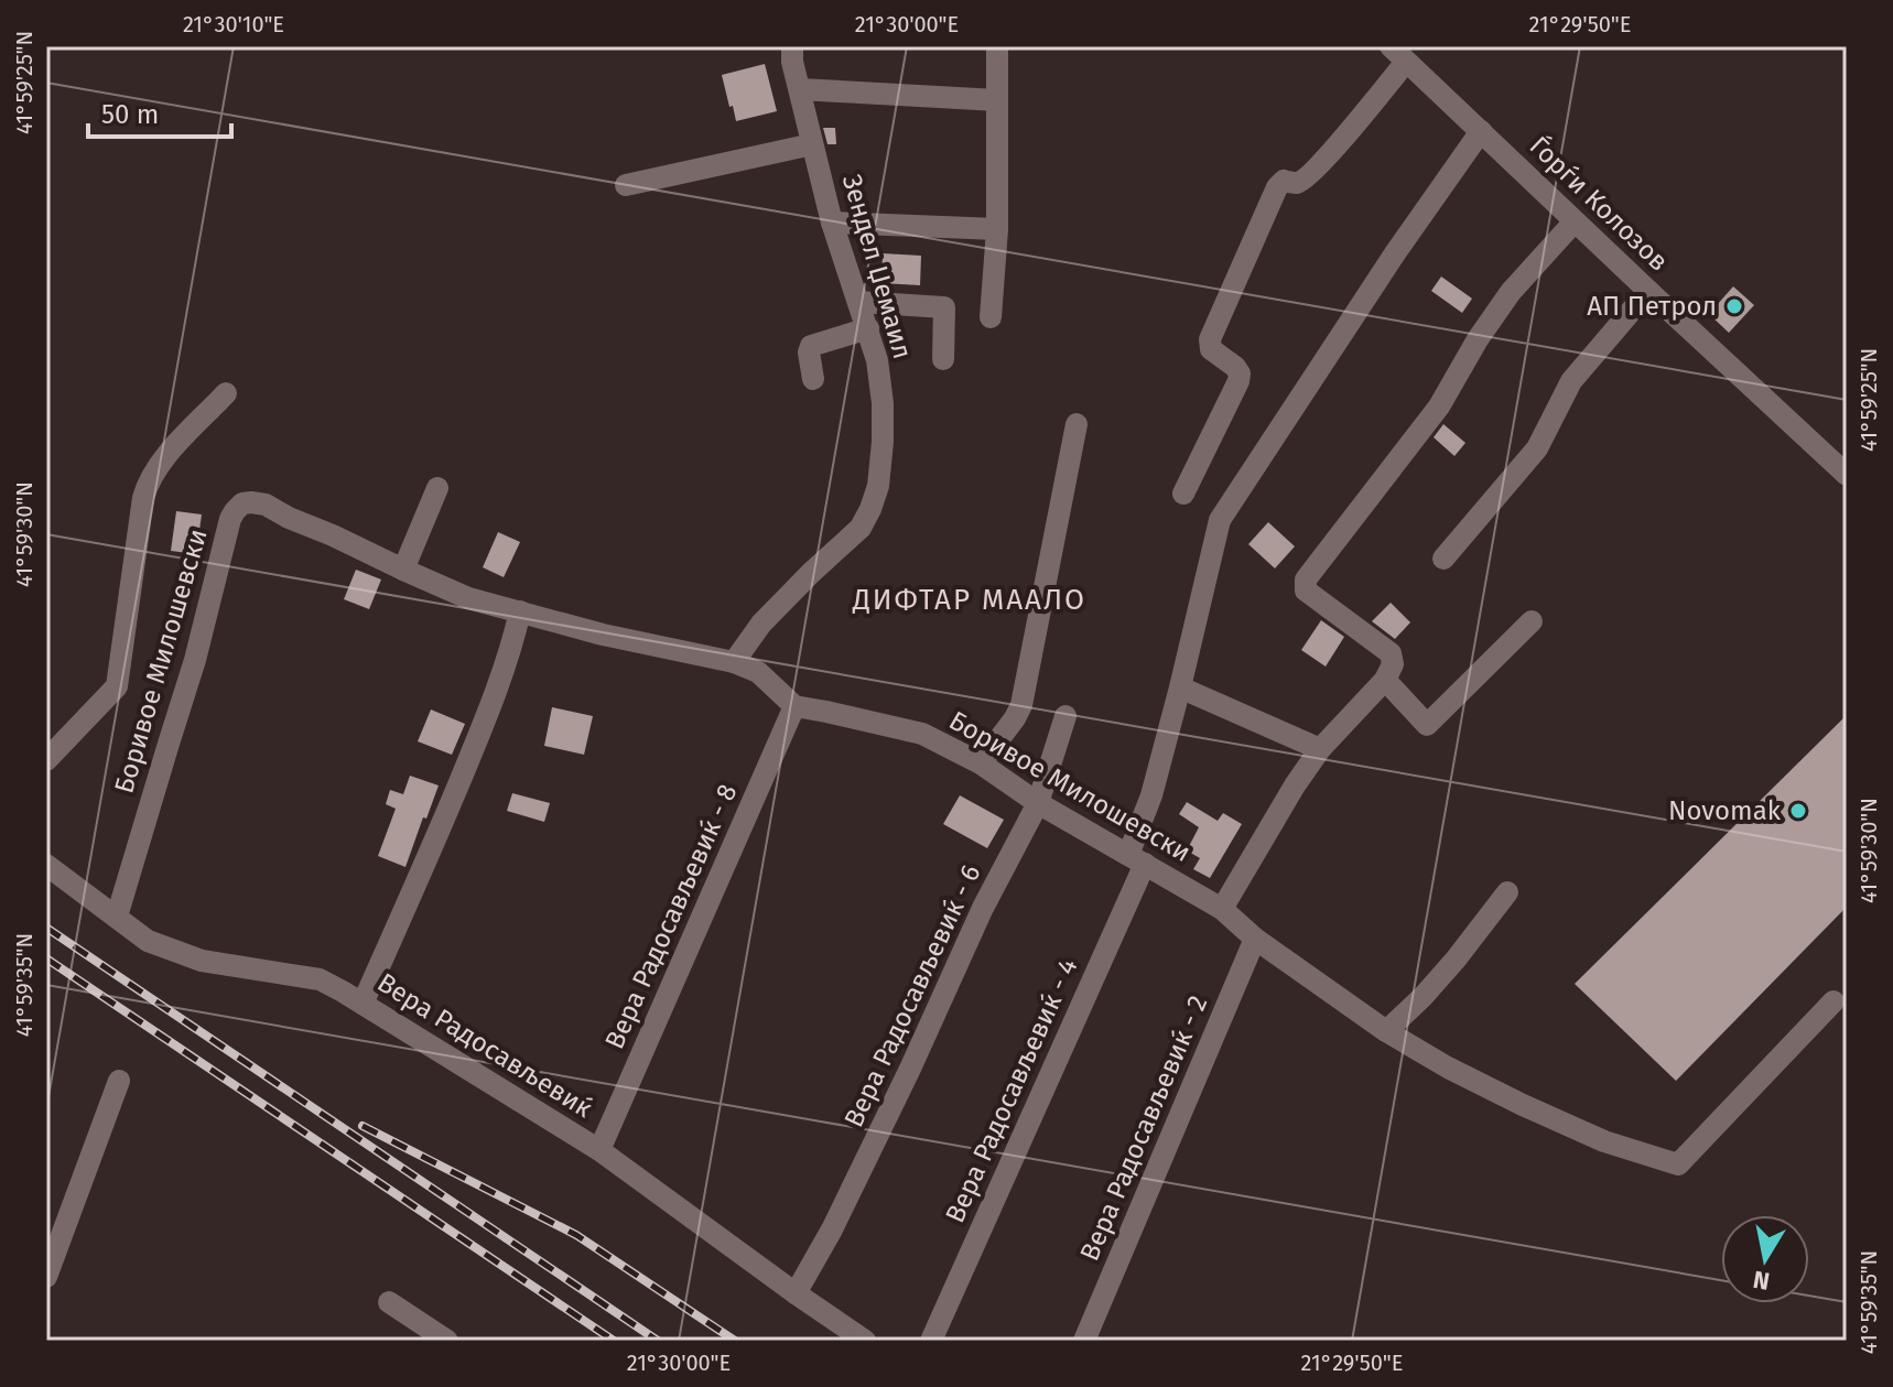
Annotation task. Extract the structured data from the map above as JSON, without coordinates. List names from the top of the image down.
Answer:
{
  "streets": {
    "street": [
      "Ѓорѓи Колозов",
      "Зендел Џемаил",
      "Боривое Милошевски",
      "Вера Радосављевиќ - 8",
      "Вера Радосављевиќ - 6",
      "Вера Радосављевиќ",
      "Вера Радосављевиќ - 4",
      "Вера Радосављевиќ - 2"
    ]
  },
  "crossings": [
    ["Ѓорѓи Колозов", "Вера Радосављевиќ - 4"],
    ["Зендел Џемаил", "Боривое Милошевски"],
    ["Боривое Милошевски", "Вера Радосављевиќ - 8"],
    ["Боривое Милошевски", "Вера Радосављевиќ - 6"],
    ["Боривое Милошевски", "Вера Радосављевиќ"],
    ["Боривое Милошевски", "Вера Радосављевиќ - 4"],
    ["Боривое Милошевски", "Вера Радосављевиќ - 2"],
    ["Вера Радосављевиќ - 8", "Вера Радосављевиќ"],
    ["Вера Радосављевиќ - 6", "Вера Радосављевиќ"]
  ],
  "districts": ["ДИФТАР МААЛО"],
  "places": ["АП Петрол", "Novomak"],
  "scale_bar": "50 m",
  "north": "bottom",
  "coordinates": [
    "21°30'10\"E",
    "21°30'00\"E",
    "21°29'50\"E",
    "41°59'25\"N",
    "41°59'30\"N",
    "41°59'35\"N"
  ]
}
